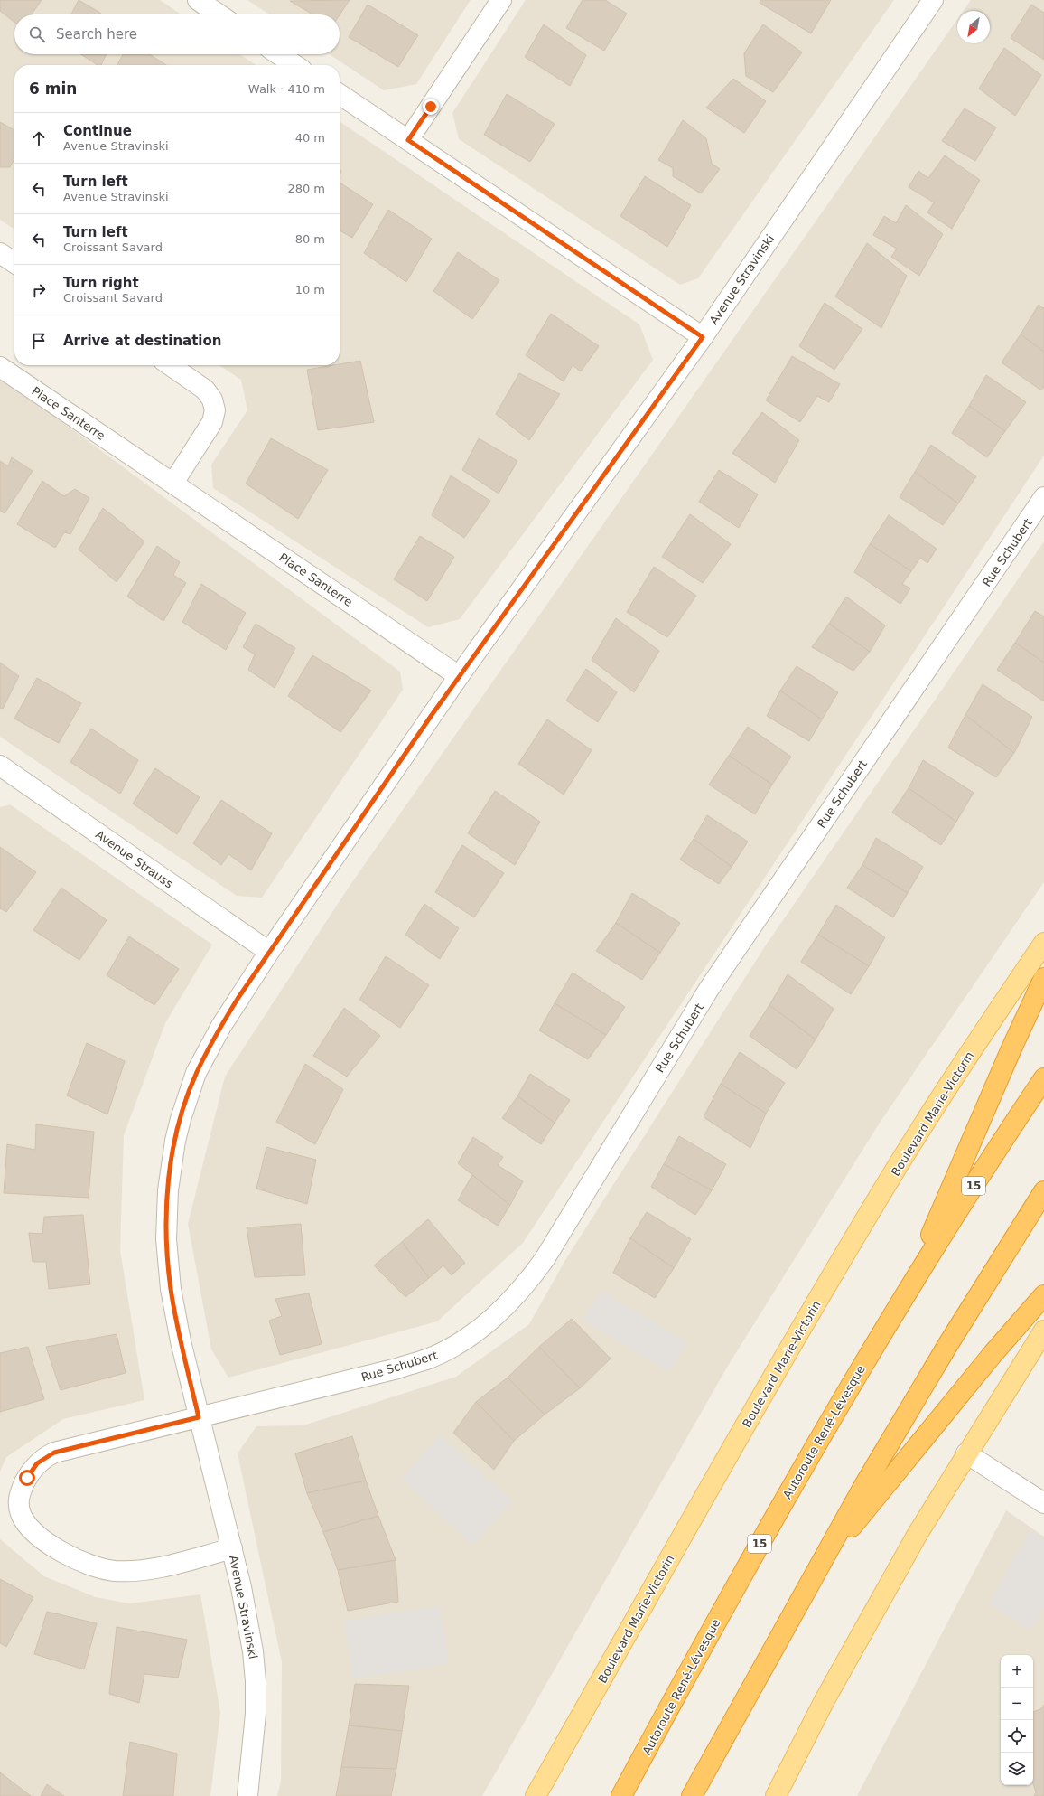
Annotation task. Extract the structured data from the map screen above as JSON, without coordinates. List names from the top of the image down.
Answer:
{
  "streets": {
    "highway": ["15", "Autoroute René-Lévesque"],
    "main road": ["Boulevard Marie-Victorin"],
    "street": [
      "Avenue Stravinski",
      "Place Santerre",
      "Rue Schubert",
      "Avenue Strauss"
    ]
  },
  "crossings": [
    ["Avenue Stravinski", "Place Santerre"],
    ["Avenue Stravinski", "Rue Schubert"],
    ["Avenue Stravinski", "Avenue Strauss"]
  ],
  "north": "bottom left",
  "page": {
    "search": "Search here",
    "heading": ["6 min", "Walk · 410 m"],
    "list": [
      ["Continue", "Avenue Stravinski", "40 m"],
      ["Turn left", "Avenue Stravinski", "280 m"],
      ["Turn left", "Croissant Savard", "80 m"],
      ["Turn right", "Croissant Savard", "10 m"],
      "Arrive at destination"
    ],
    "map_buttons": ["+", "−"]
  }
}
